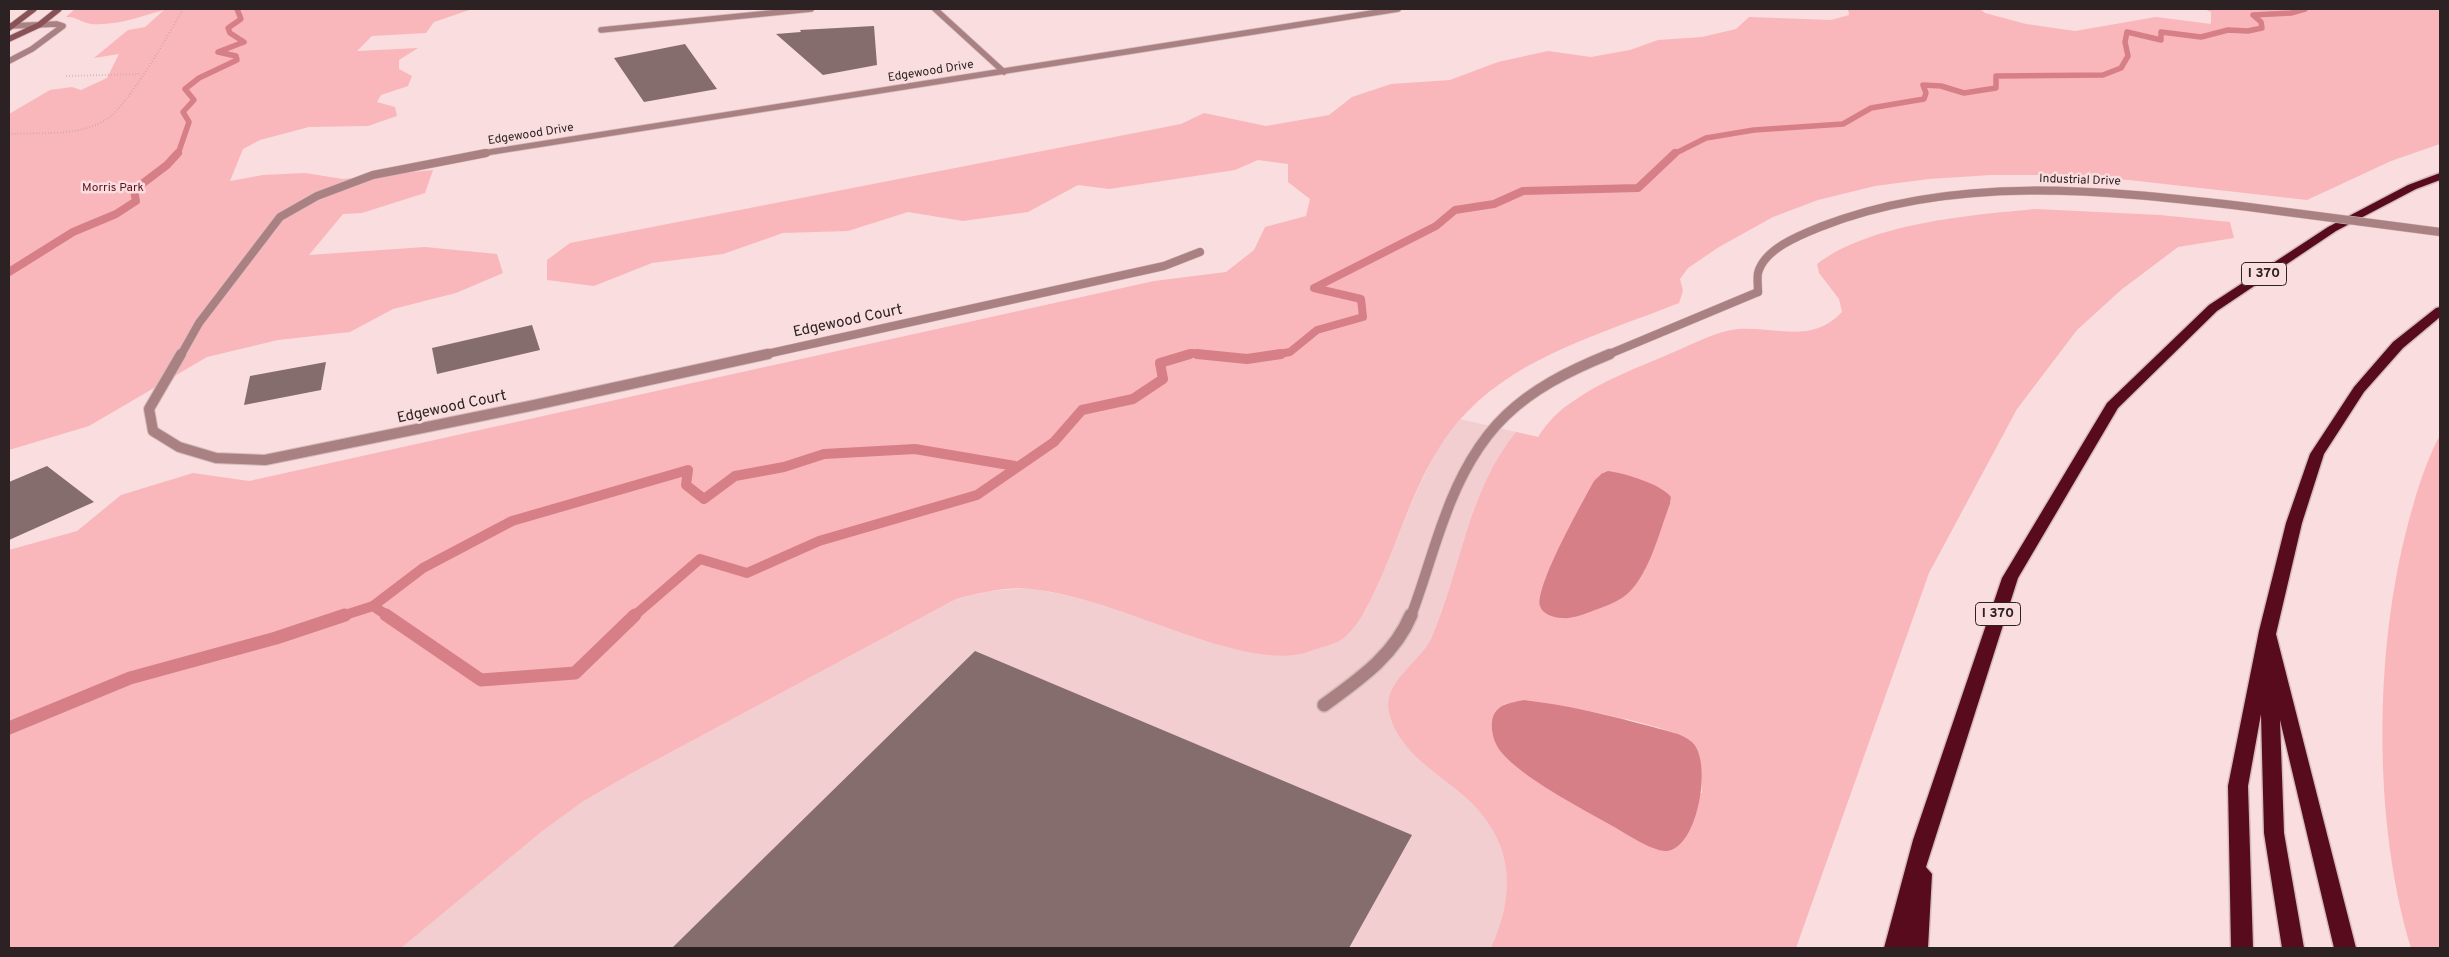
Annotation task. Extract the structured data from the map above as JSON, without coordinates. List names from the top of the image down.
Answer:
{
  "streets": {
    "highway": ["I 370"],
    "street": ["Edgewood Drive", "Industrial Drive", "Edgewood Court"]
  },
  "crossings": [
    ["Edgewood Drive", "Edgewood Court"]
  ],
  "parks": ["Morris Park"]
}
